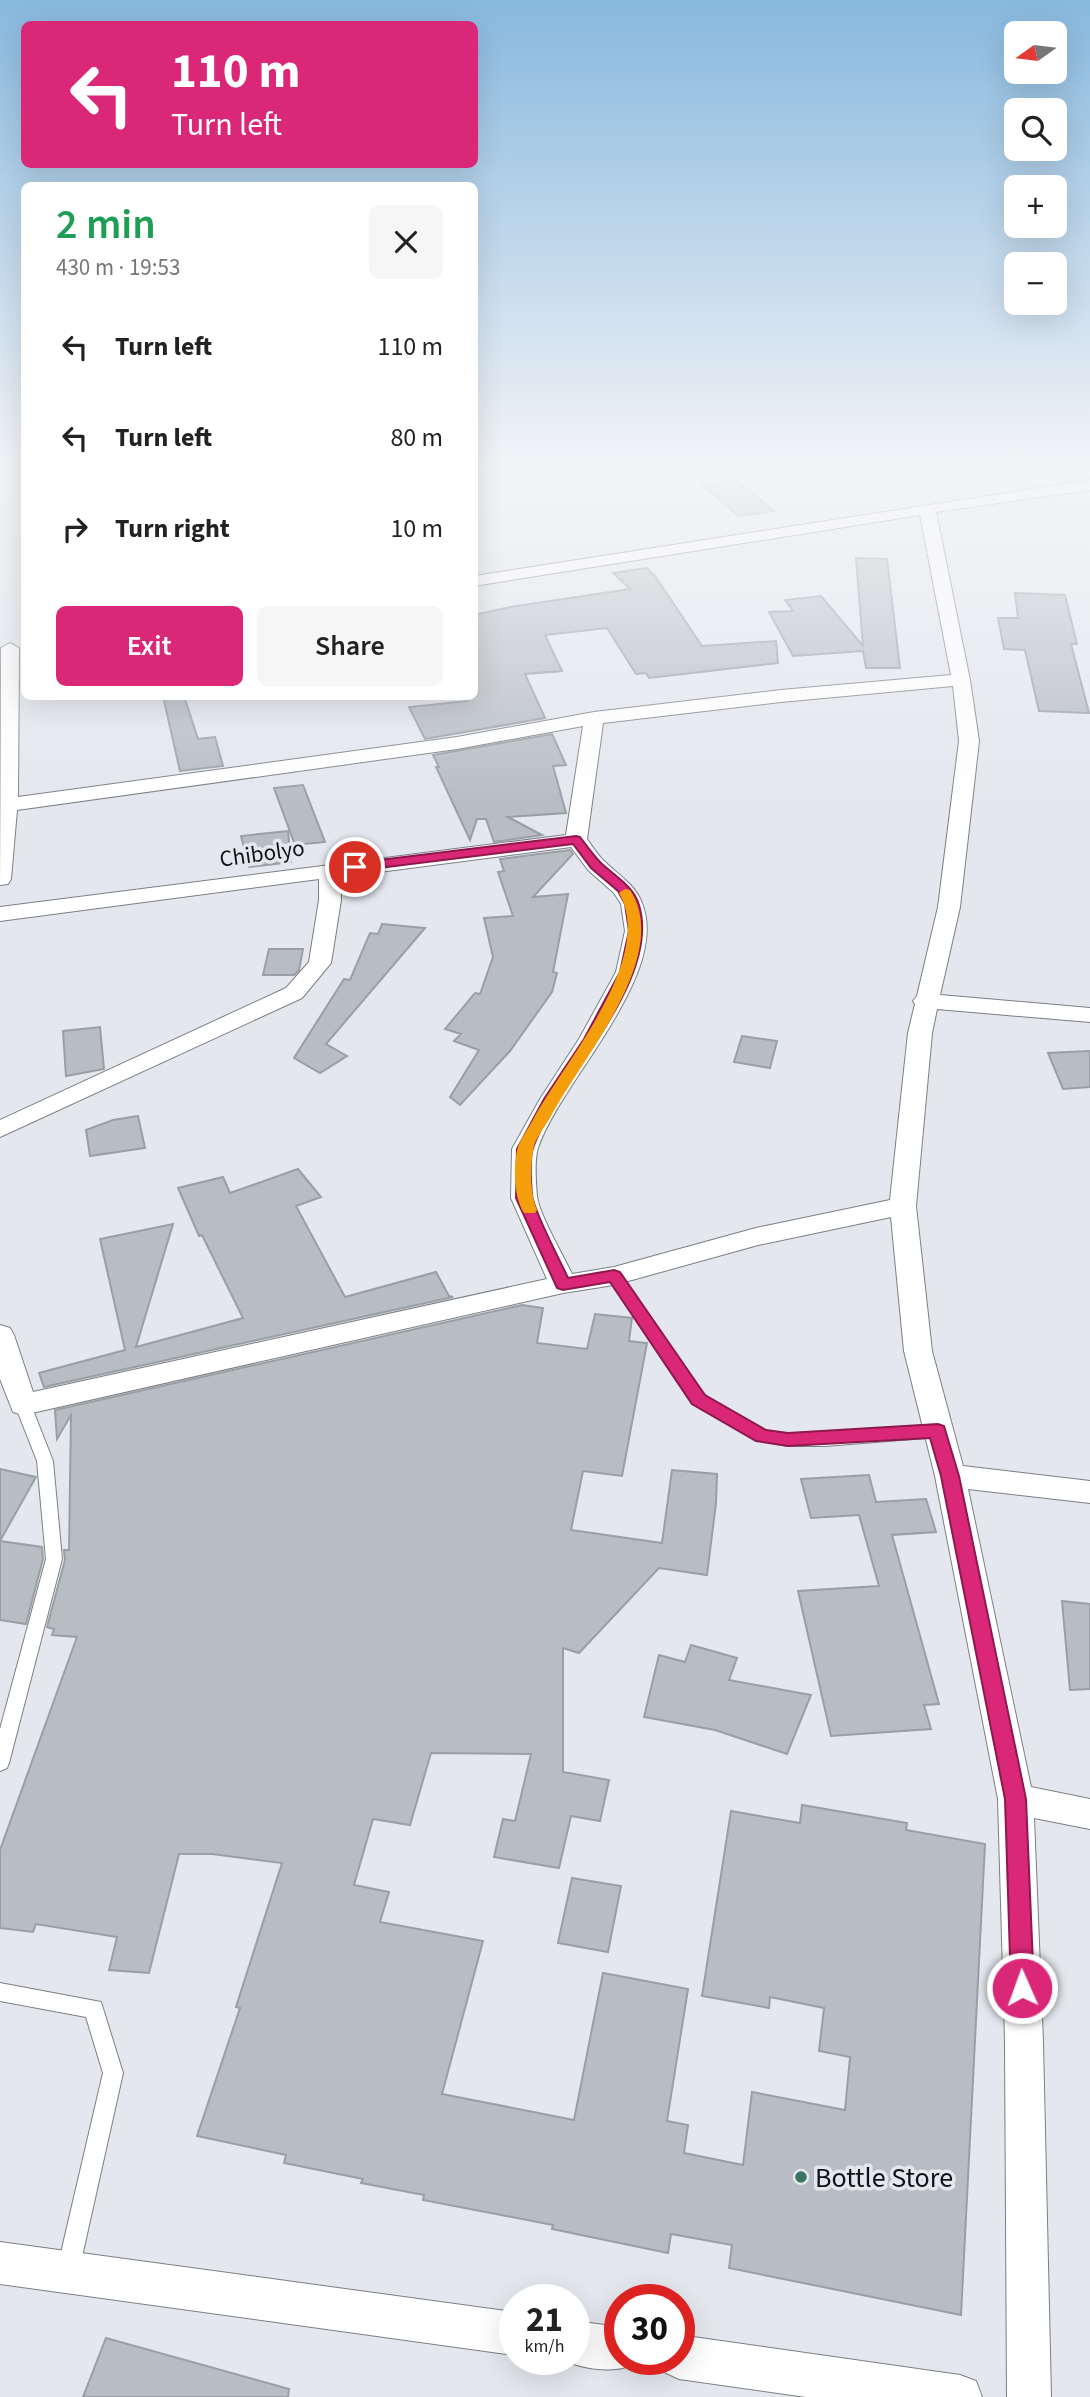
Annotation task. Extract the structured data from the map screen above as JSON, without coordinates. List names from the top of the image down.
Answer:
{
  "streets": {
    "street": ["Chibolyo"]
  },
  "places": ["Bottle Store"],
  "north": "left",
  "page": {
    "map_buttons": ["+", "−"],
    "turn": ["110 m", "Turn left"],
    "heading": ["2 min", "430 m · 19:53"],
    "list": [
      {
        "name": "Turn left",
        "value": "110 m"
      },
      {
        "name": "Turn left",
        "value": "80 m"
      },
      {
        "name": "Turn right",
        "value": "10 m"
      }
    ],
    "buttons": ["Exit", "Share"],
    "speed": "21 km/h",
    "limit": "30"
  }
}
